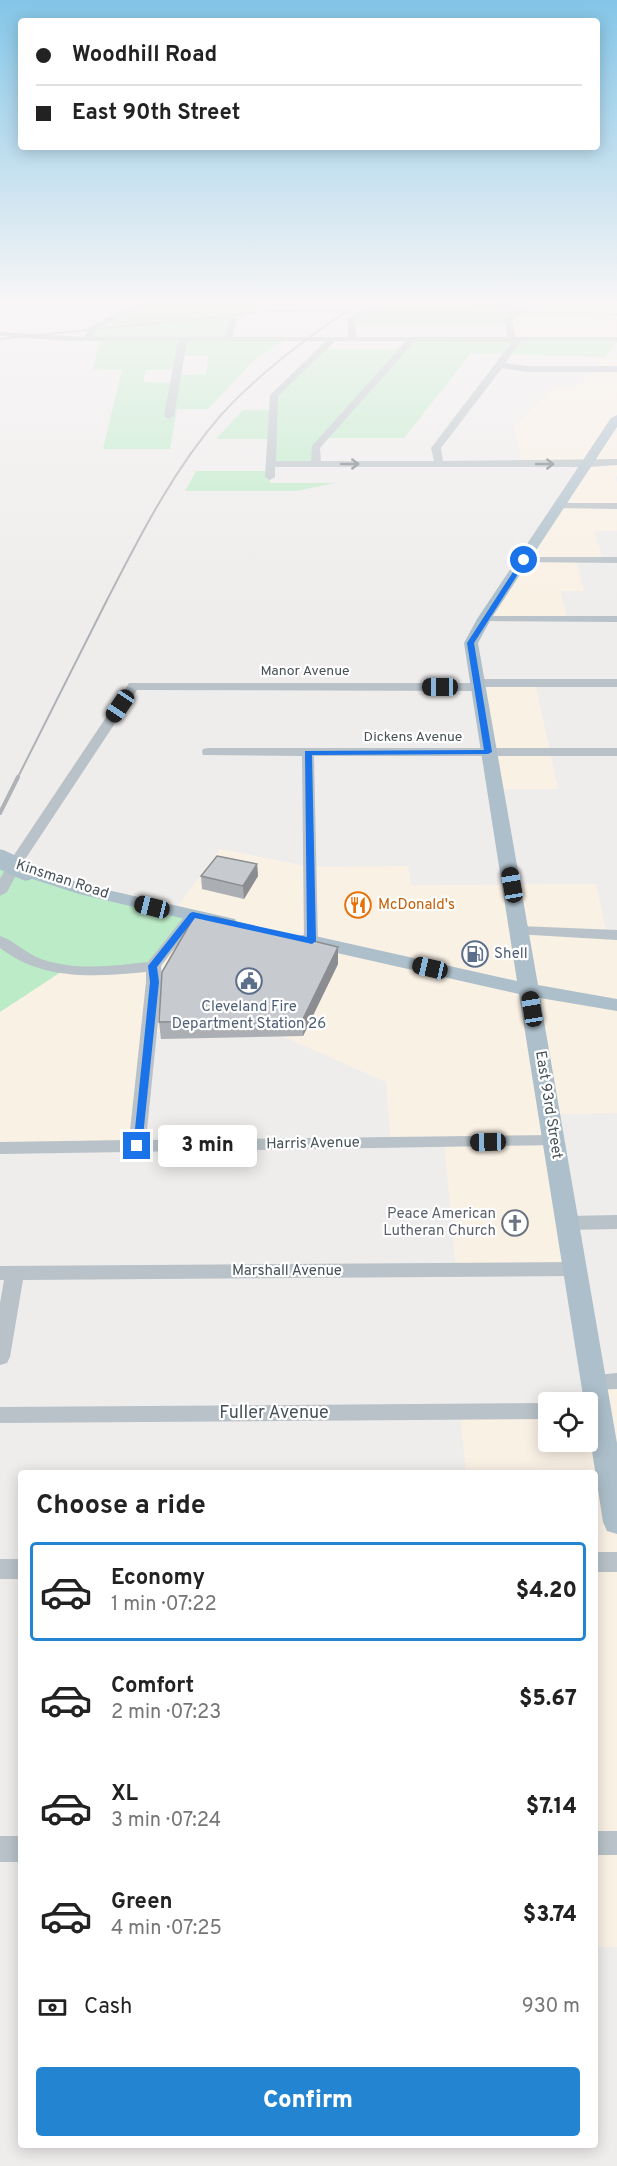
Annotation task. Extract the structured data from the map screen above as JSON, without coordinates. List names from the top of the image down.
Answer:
{
  "streets": {
    "main road": ["Kinsman Road", "East 93rd Street"],
    "street": [
      "Manor Avenue",
      "Dickens Avenue",
      "Harris Avenue",
      "Marshall Avenue",
      "Fuller Avenue"
    ]
  },
  "crossings": [
    ["Manor Avenue", "East 93rd Street"],
    ["Dickens Avenue", "East 93rd Street"],
    ["East 93rd Street", "Harris Avenue"],
    ["East 93rd Street", "Marshall Avenue"]
  ],
  "places": {
    "restaurant": ["McDonald's"],
    "fuel station": ["Shell"],
    "public building": ["Cleveland Fire Department Station 26"],
    "church": ["Peace American Lutheran Church"]
  },
  "page": {
    "banner": ["Woodhill Road", "East 90th Street"],
    "bubble": "3 min",
    "heading": "Choose a ride",
    "list": [
      {
        "name": "Economy",
        "note": "1 min · 07:22",
        "value": "$4.20"
      },
      {
        "name": "Comfort",
        "note": "2 min · 07:23",
        "value": "$5.67"
      },
      {
        "name": "XL",
        "note": "3 min · 07:24",
        "value": "$7.14"
      },
      {
        "name": "Green",
        "note": "4 min · 07:25",
        "value": "$3.74"
      }
    ],
    "pay": ["Cash", "930 m"],
    "buttons": "Confirm"
  }
}
